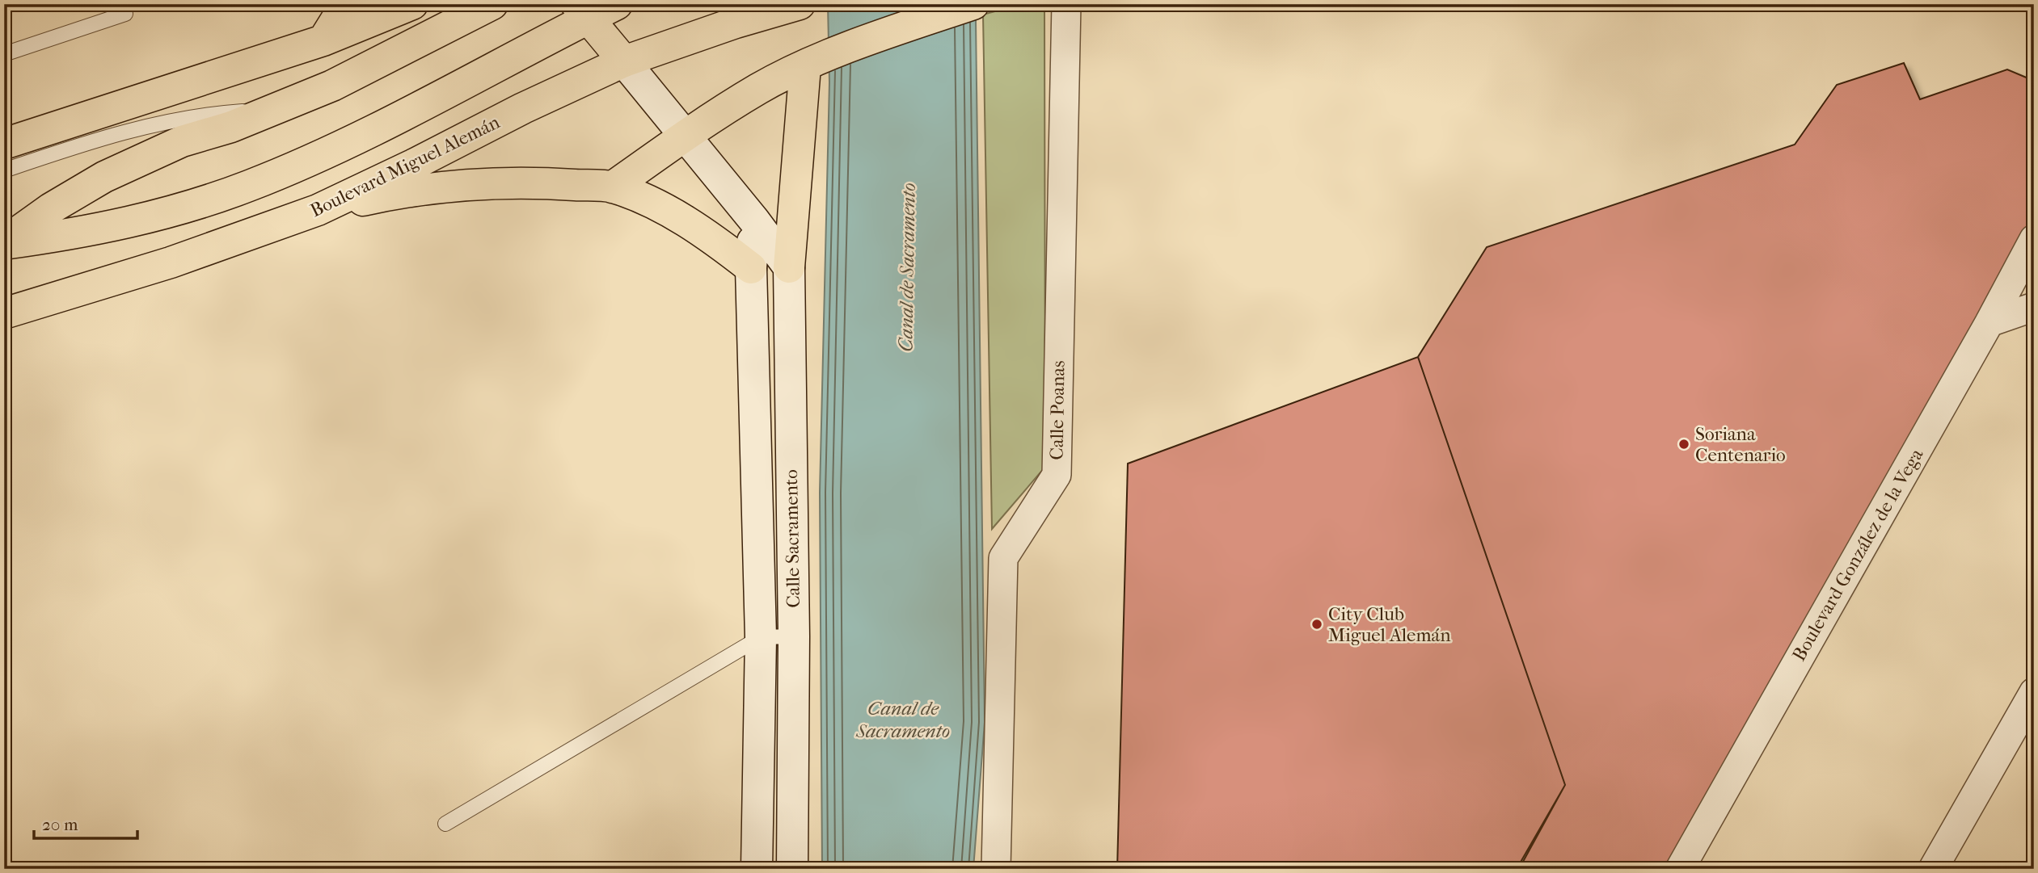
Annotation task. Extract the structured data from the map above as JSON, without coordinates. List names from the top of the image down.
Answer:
{
  "streets": {
    "main road": ["Boulevard Miguel Alemán", "Calle Sacramento"],
    "street": ["Calle Poanas", "Boulevard González de la Vega"]
  },
  "water": ["Canal de Sacramento"],
  "places": ["Soriana Centenario", "City Club Miguel Alemán"],
  "scale_bar": "20 m"
}
